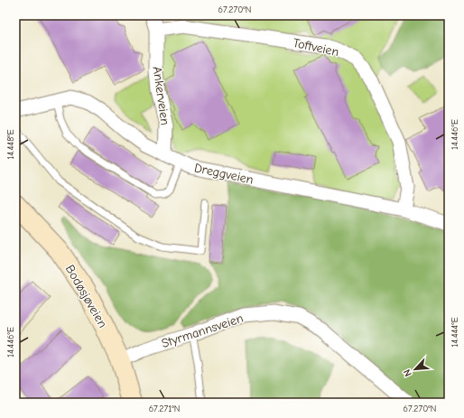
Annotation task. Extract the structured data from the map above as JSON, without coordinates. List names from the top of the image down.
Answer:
{
  "streets": {
    "street": [
      "Toftveien",
      "Ankerveien",
      "Dreggveien",
      "Bodøsjøveien",
      "Styrmannsveien"
    ]
  },
  "crossings": [
    ["Toftveien", "Ankerveien"],
    ["Toftveien", "Dreggveien"],
    ["Ankerveien", "Dreggveien"],
    ["Bodøsjøveien", "Styrmannsveien"]
  ],
  "north": "bottom left",
  "coordinates": [
    "67.270°N",
    "14.446°E",
    "14.448°E",
    "14.444°E",
    "67.271°N"
  ]
}
